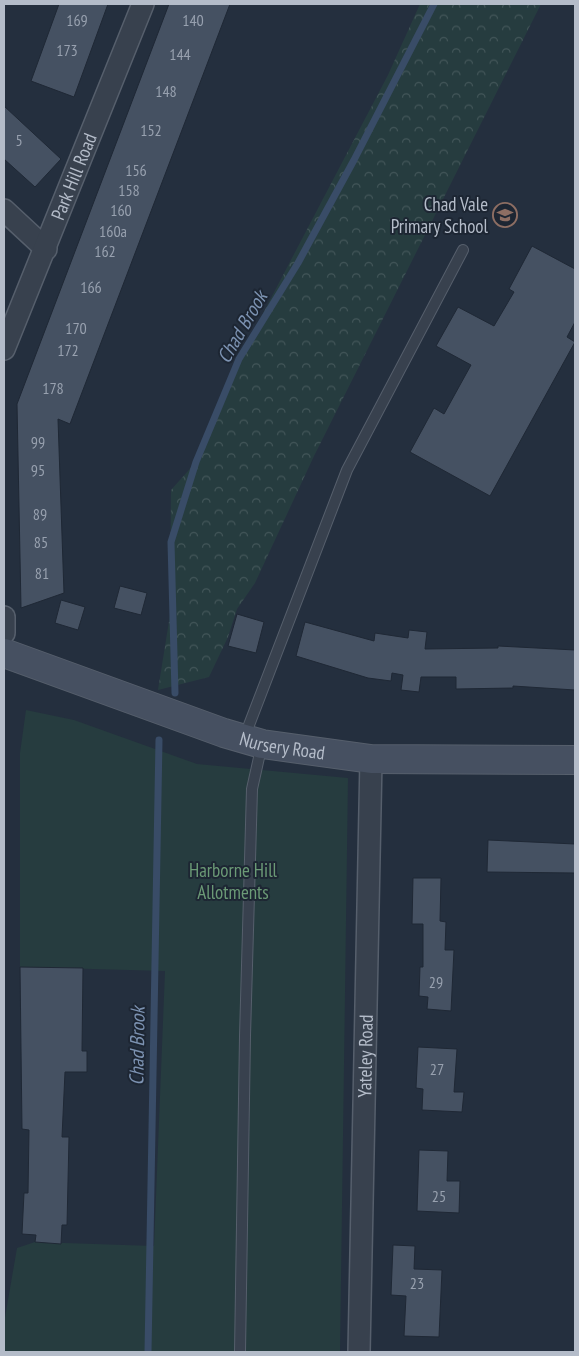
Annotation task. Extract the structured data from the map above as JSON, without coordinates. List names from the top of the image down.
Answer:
{
  "streets": {
    "main road": ["Nursery Road"],
    "street": ["Park Hill Road", "Yateley Road"]
  },
  "crossings": [
    ["Nursery Road", "Yateley Road"]
  ],
  "water": ["Chad Brook"],
  "parks": ["Harborne Hill Allotments"],
  "places": {
    "school or university": ["Chad Vale Primary School"]
  },
  "house_numbers": [
    "169",
    "140",
    "173",
    "144",
    "148",
    "152",
    "5",
    "156",
    "158",
    "160",
    "160a",
    "162",
    "166",
    "170",
    "172",
    "178",
    "99",
    "95",
    "89",
    "85",
    "81",
    "29",
    "27",
    "25",
    "23"
  ]
}
